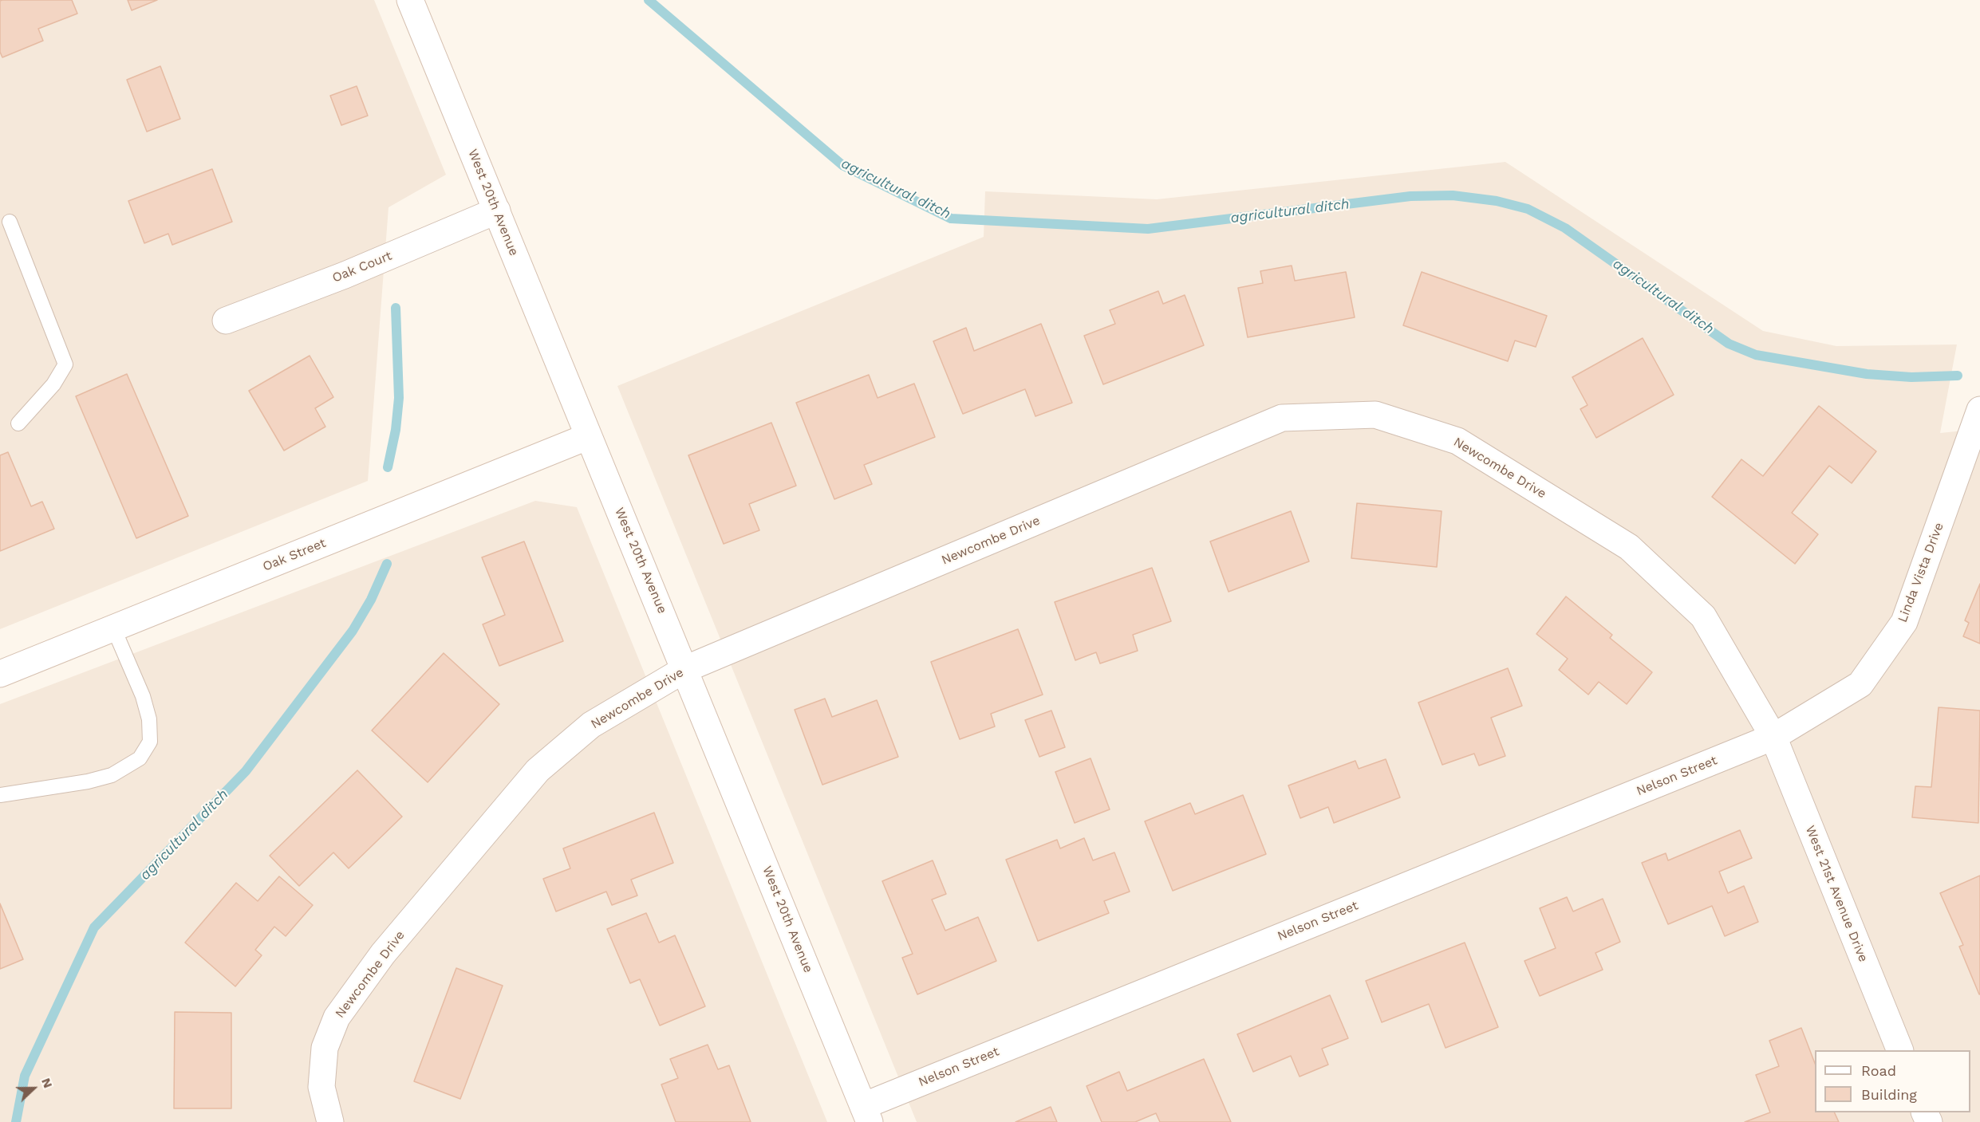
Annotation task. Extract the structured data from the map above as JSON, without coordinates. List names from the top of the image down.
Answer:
{
  "streets": {
    "street": [
      "West 20th Avenue",
      "Oak Court",
      "Newcombe Drive",
      "Oak Street",
      "Linda Vista Drive",
      "Nelson Street",
      "West 21st Avenue Drive"
    ]
  },
  "crossings": [
    ["West 20th Avenue", "Oak Court"],
    ["West 20th Avenue", "Newcombe Drive"],
    ["West 20th Avenue", "Oak Street"],
    ["West 20th Avenue", "Nelson Street"],
    ["Newcombe Drive", "Linda Vista Drive"],
    ["Newcombe Drive", "Nelson Street"],
    ["Newcombe Drive", "West 21st Avenue Drive"],
    ["Linda Vista Drive", "Nelson Street"],
    ["Linda Vista Drive", "West 21st Avenue Drive"],
    ["Nelson Street", "West 21st Avenue Drive"]
  ],
  "water": ["agricultural ditch"],
  "legend": ["Road", "Building"],
  "north": "right"
}
